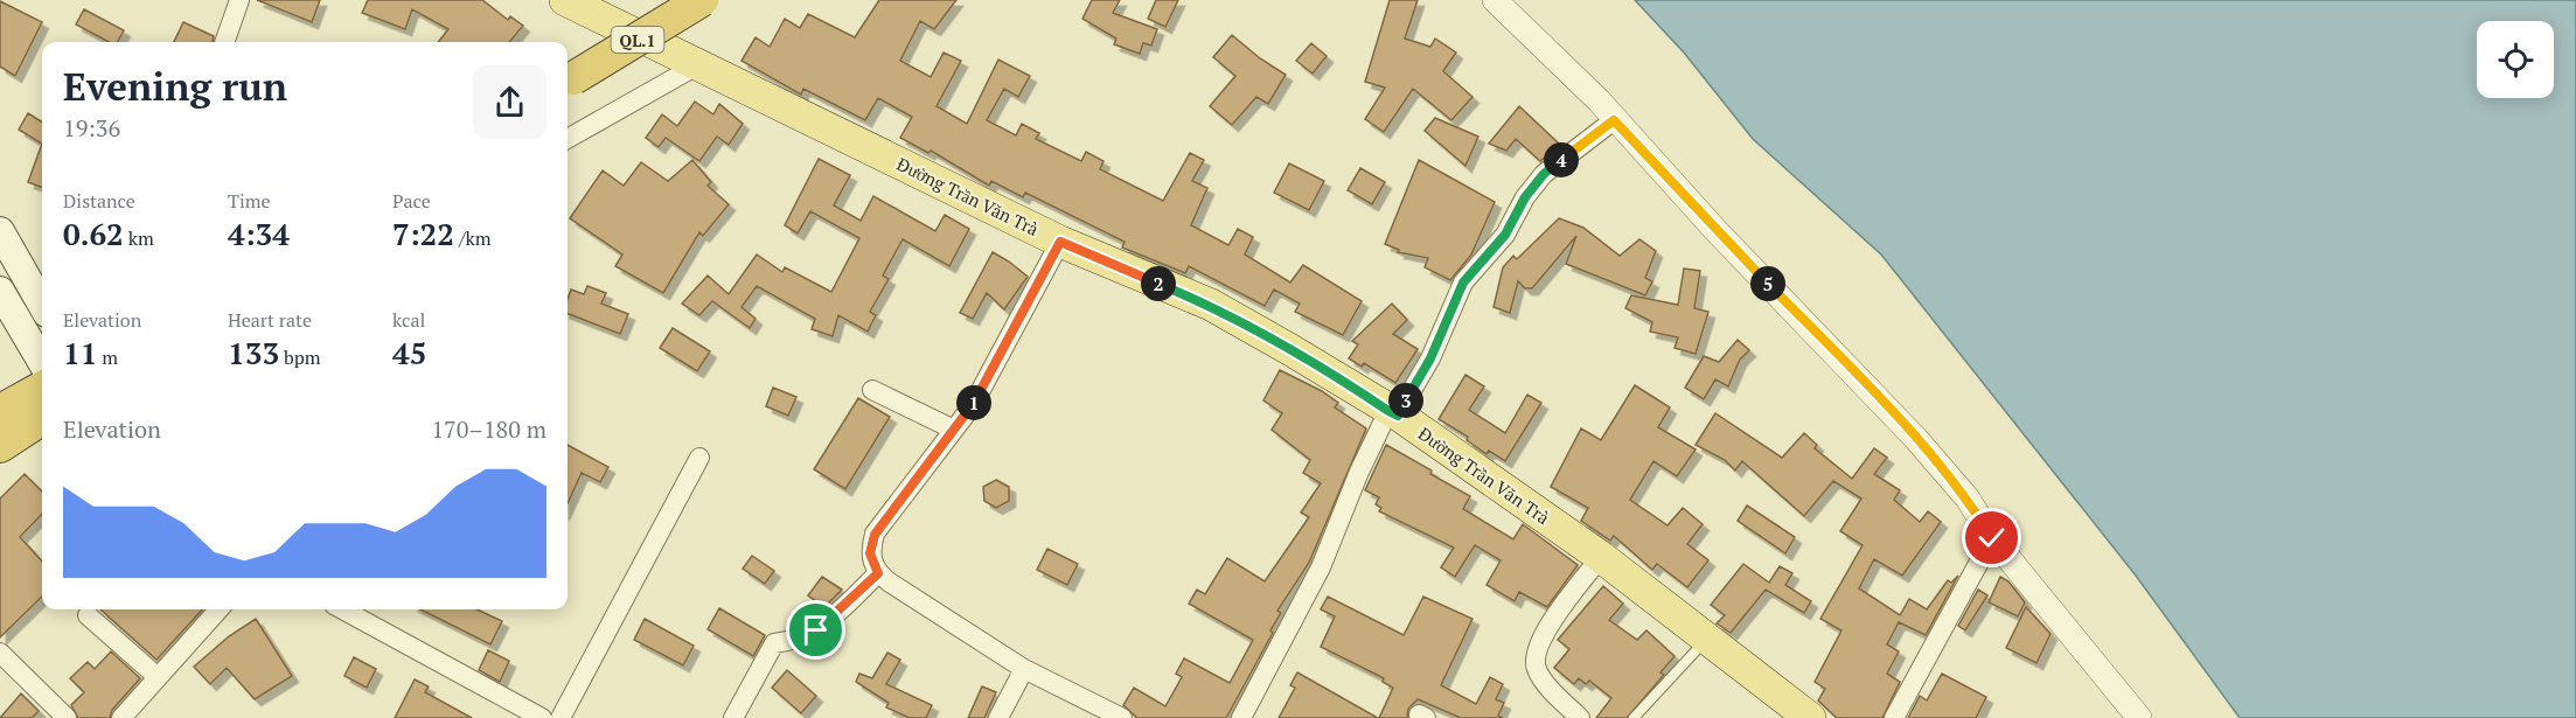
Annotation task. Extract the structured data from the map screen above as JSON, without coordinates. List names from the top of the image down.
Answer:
{
  "streets": {
    "highway": ["QL.1"],
    "main road": ["Đường Trần Văn Trà"]
  },
  "page": {
    "heading": ["Evening run", "19:36"],
    "pins": [
      "4",
      "2",
      "5",
      "3",
      "1"
    ],
    "stats": [
      ["Distance", "0.62 km"],
      ["Time", "4:34"],
      ["Pace", "7:22 /km"],
      ["Elevation", "11 m"],
      ["Heart rate", "133 bpm"],
      ["kcal", "45"]
    ],
    "chart": ["Elevation", "170–180 m"]
  }
}
